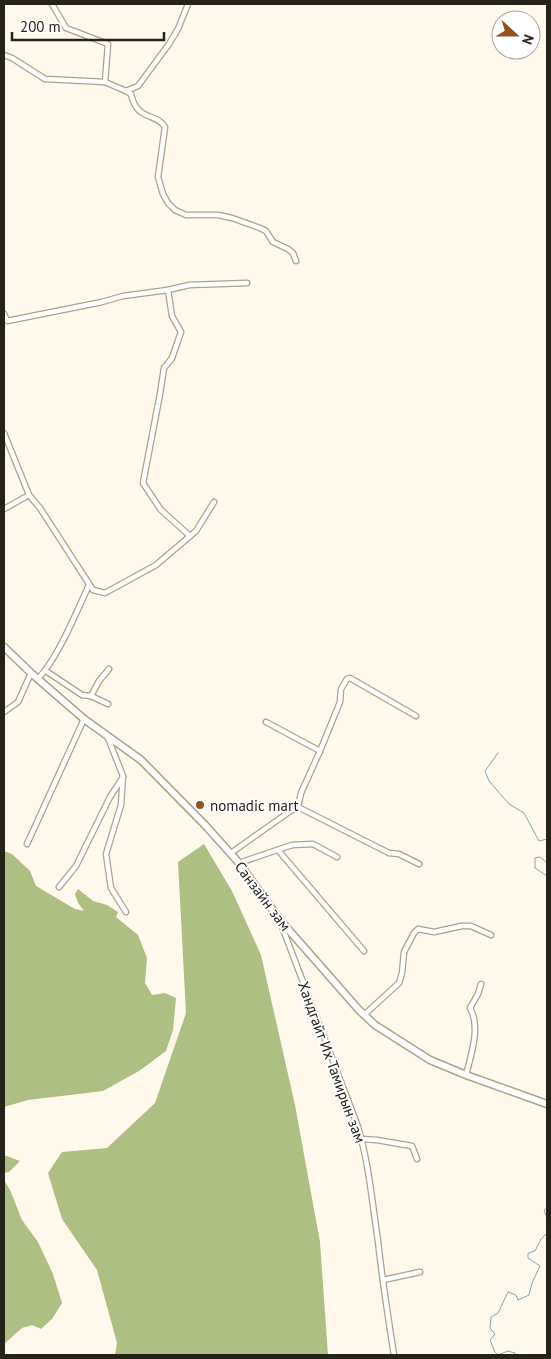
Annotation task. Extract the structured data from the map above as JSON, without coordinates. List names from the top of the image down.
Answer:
{
  "streets": {
    "main road": ["Санзайн зам"],
    "street": ["Хандгайт Их Тамирын зам"]
  },
  "crossings": [
    ["Санзайн зам", "Хандгайт Их Тамирын зам"]
  ],
  "places": ["nomadic mart"],
  "scale_bar": "200 m",
  "north": "right"
}
